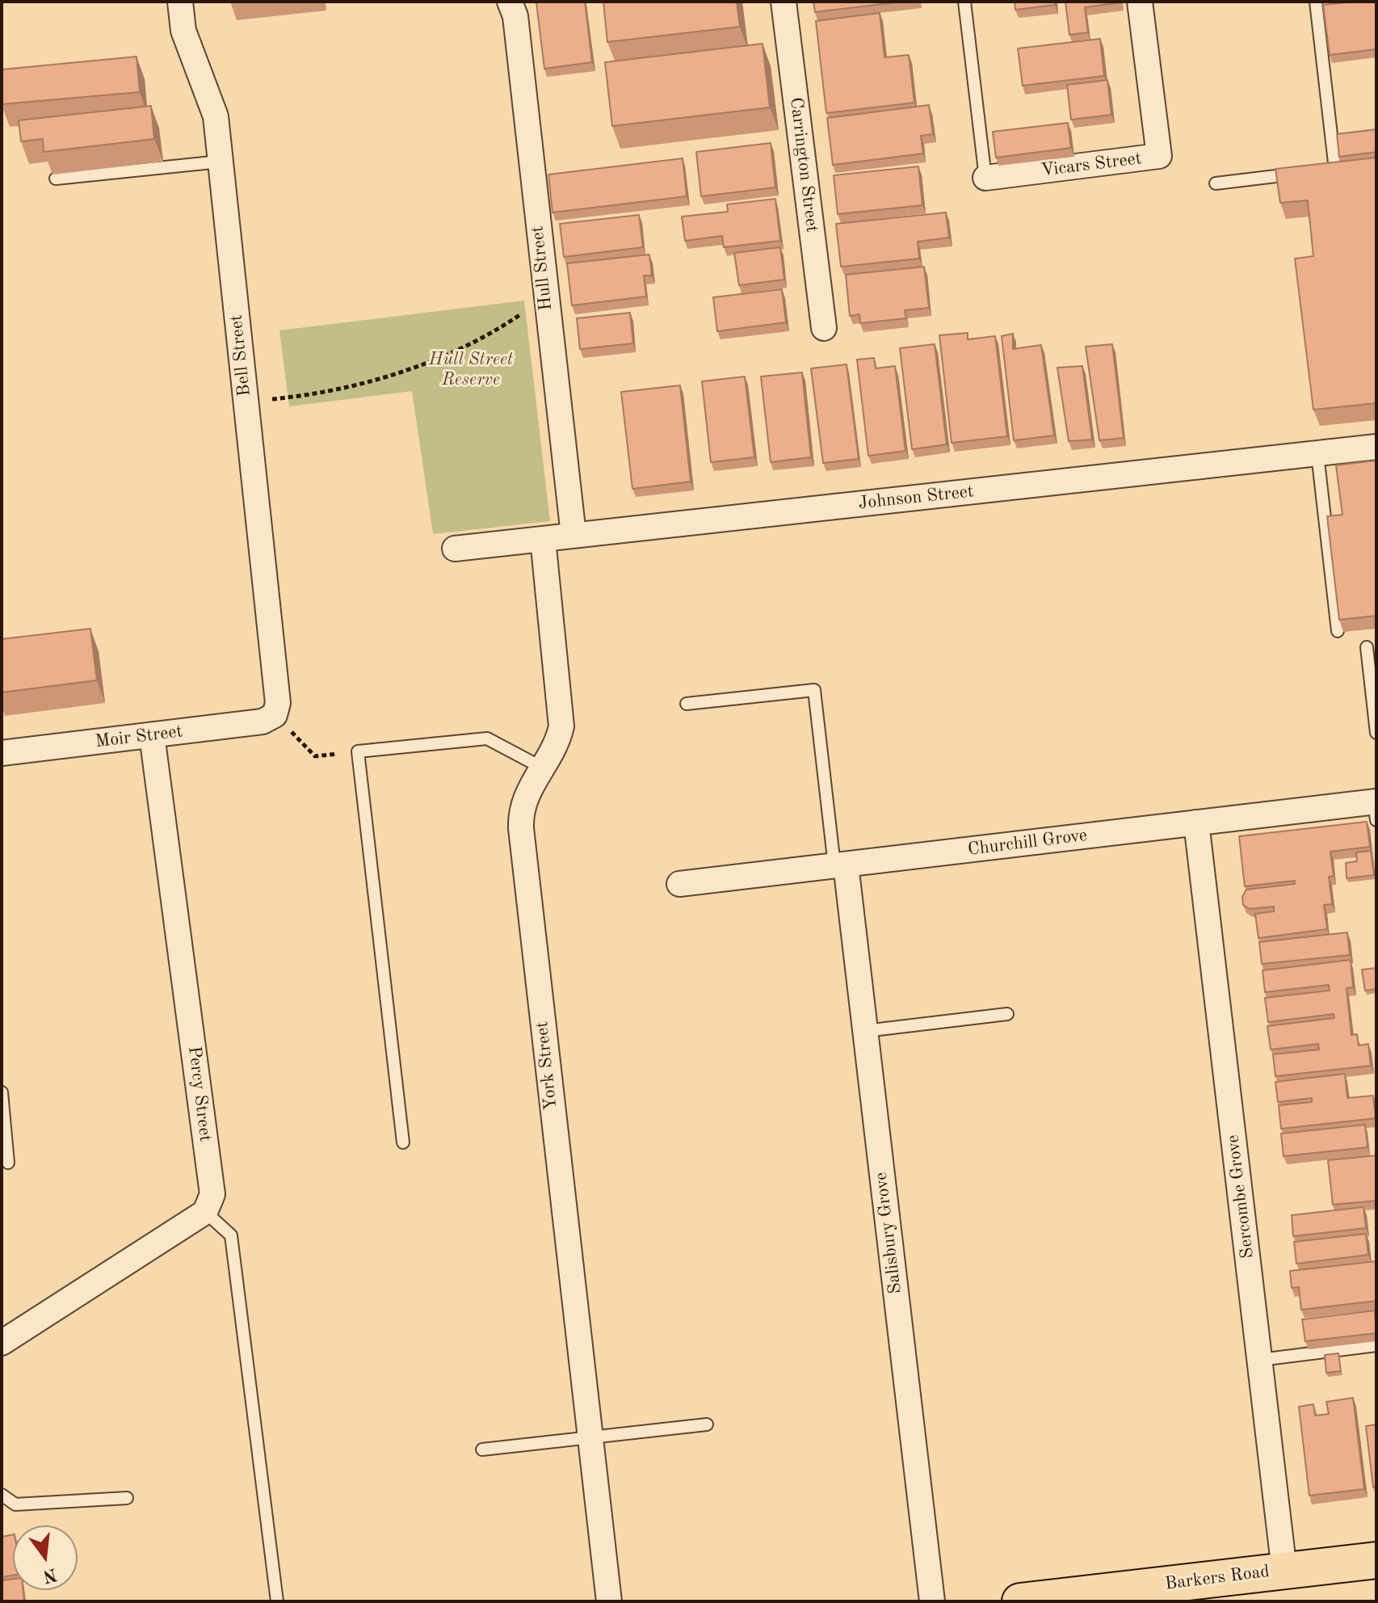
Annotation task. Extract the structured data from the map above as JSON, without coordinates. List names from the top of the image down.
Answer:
{
  "streets": {
    "main road": ["Barkers Road"],
    "street": [
      "Carrington Street",
      "Vicars Street",
      "Hull Street",
      "Bell Street",
      "Johnson Street",
      "Moir Street",
      "Churchill Grove",
      "York Street",
      "Percy Street",
      "Sercombe Grove",
      "Salisbury Grove"
    ]
  },
  "crossings": [
    ["Hull Street", "Johnson Street"],
    ["Bell Street", "Moir Street"],
    ["Johnson Street", "York Street"],
    ["Moir Street", "Percy Street"],
    ["Churchill Grove", "Sercombe Grove"],
    ["Churchill Grove", "Salisbury Grove"],
    ["Sercombe Grove", "Barkers Road"]
  ],
  "parks": ["Hull Street Reserve"],
  "north": "bottom"
}
